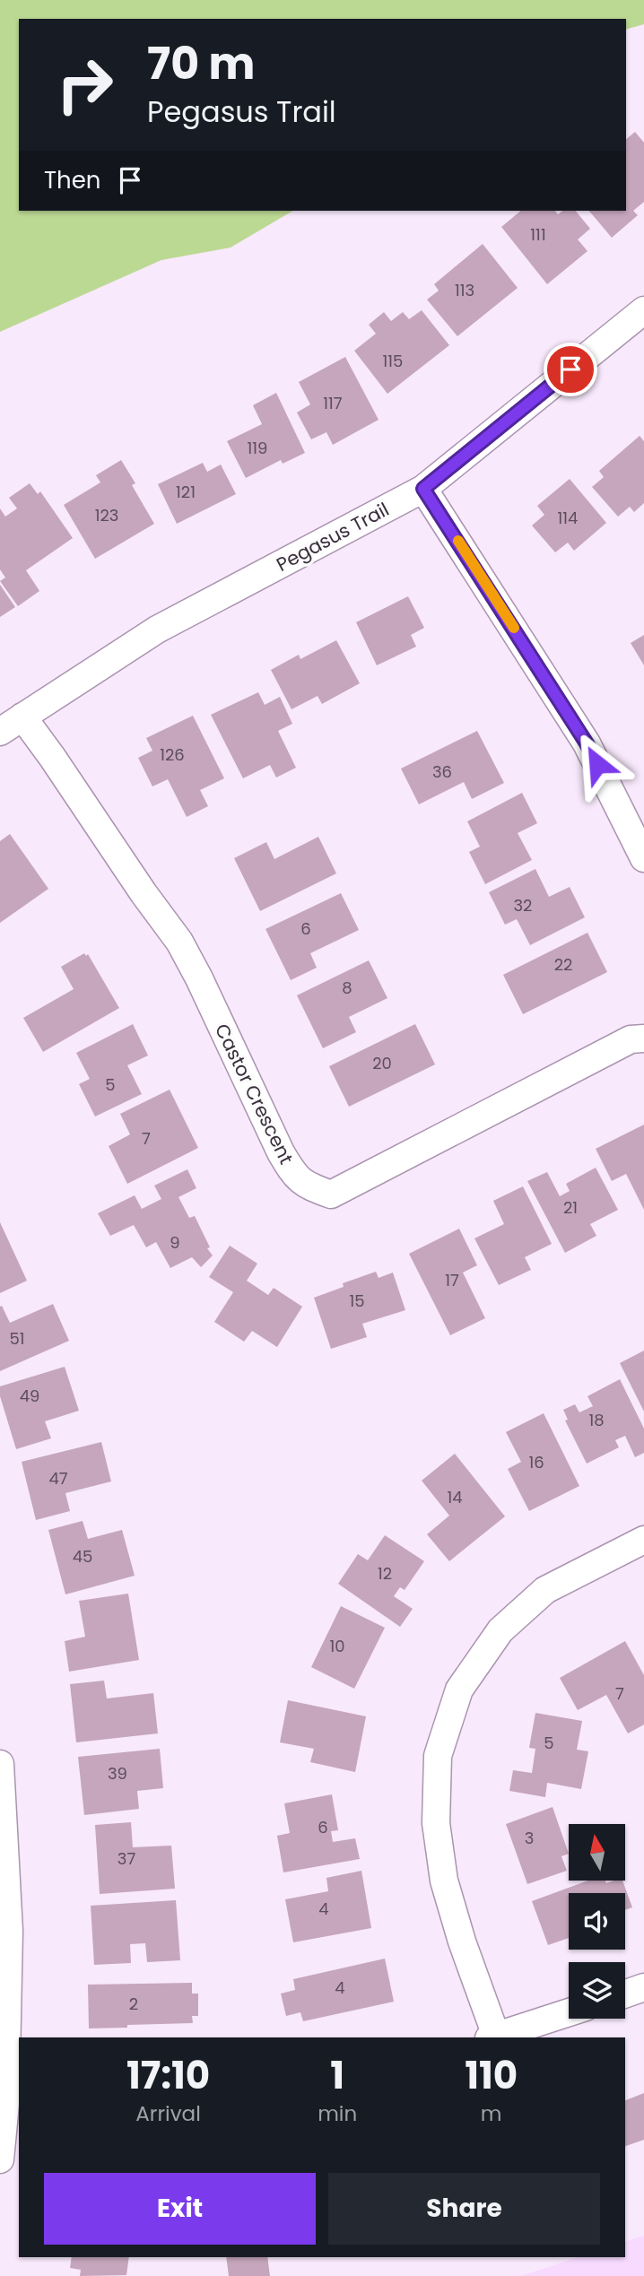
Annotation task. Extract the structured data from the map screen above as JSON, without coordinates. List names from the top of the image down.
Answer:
{
  "streets": {
    "street": ["Pegasus Trail", "Castor Crescent"]
  },
  "crossings": [
    ["Pegasus Trail", "Castor Crescent"]
  ],
  "house_numbers": [
    "111",
    "113",
    "115",
    "117",
    "119",
    "121",
    "123",
    "114",
    "126",
    "36",
    "32",
    "6",
    "22",
    "8",
    "20",
    "5",
    "7",
    "21",
    "9",
    "17",
    "15",
    "51",
    "49",
    "18",
    "16",
    "47",
    "14",
    "45",
    "12",
    "10",
    "7",
    "5",
    "39",
    "6",
    "3",
    "37",
    "4",
    "4",
    "2"
  ],
  "north": "top",
  "page": {
    "turn": ["70 m", "Pegasus Trail"],
    "then": "Then",
    "eta": [
      "17:10",
      "Arrival",
      "1",
      "min",
      "110",
      "m"
    ],
    "buttons": ["Exit", "Share"]
  }
}
